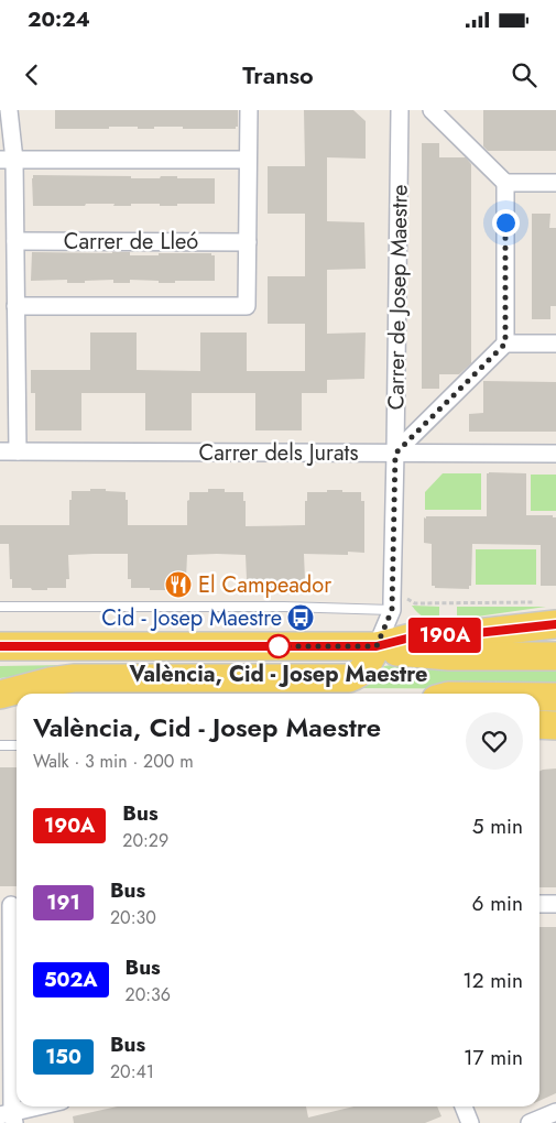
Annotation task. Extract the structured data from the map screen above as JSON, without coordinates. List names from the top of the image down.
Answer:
{
  "streets": {
    "street": ["Carrer de Lleó", "Carrer de Josep Maestre", "Carrer dels Jurats"]
  },
  "crossings": [
    ["Carrer de Josep Maestre", "Carrer dels Jurats"]
  ],
  "places": {
    "restaurant": ["El Campeador"],
    "bus stop": ["Cid - Josep Maestre"],
    "other": ["València, Cid - Josep Maestre"]
  },
  "lines": ["bus line 190A"],
  "page": {
    "status": "20:24",
    "header": "Transo",
    "on_map": "190A",
    "heading": ["València, Cid - Josep Maestre", "Walk · 3 min · 200 m"],
    "list": [
      {
        "mark": "190A",
        "name": "Bus",
        "note": "20:29",
        "value": "5 min"
      },
      {
        "mark": "191",
        "name": "Bus",
        "note": "20:30",
        "value": "6 min"
      },
      {
        "mark": "502A",
        "name": "Bus",
        "note": "20:36",
        "value": "12 min"
      },
      {
        "mark": "150",
        "name": "Bus",
        "note": "20:41",
        "value": "17 min"
      }
    ]
  }
}
